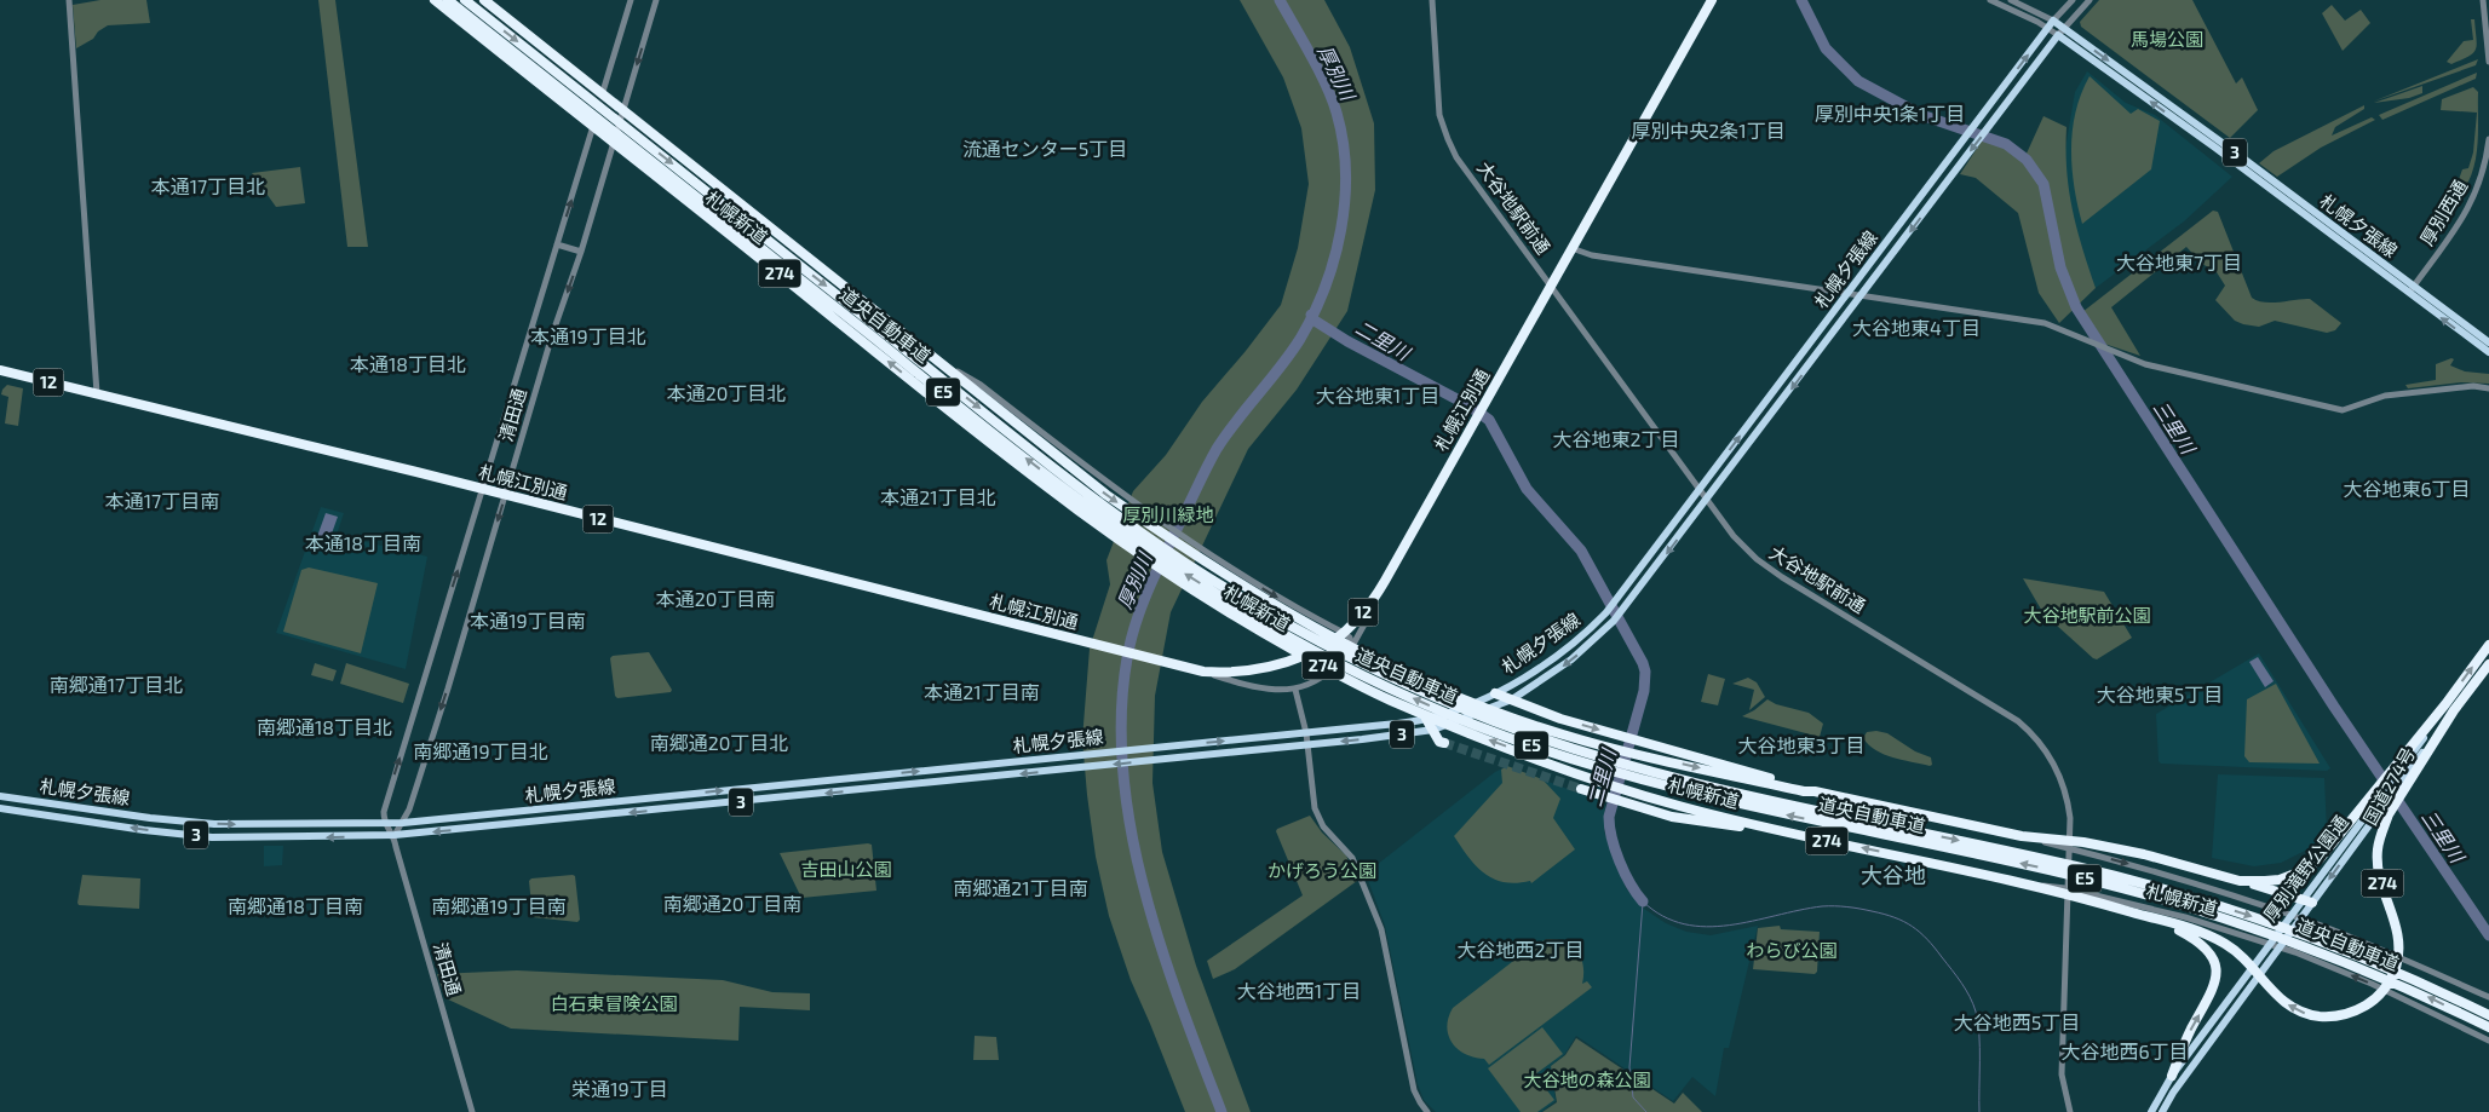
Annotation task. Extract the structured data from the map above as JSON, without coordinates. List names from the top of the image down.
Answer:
{
  "streets": {
    "highway": [
      "札幌新道",
      "274",
      "道央自動車道",
      "12",
      "E5",
      "札幌江別通",
      "国道274号"
    ],
    "main road": ["3", "札幌夕張線", "厚別滝野公園通"],
    "street": ["大谷地駅前通", "厚別西通", "清田通"]
  },
  "crossings": [
    ["大谷地駅前通", "札幌夕張線"],
    ["大谷地駅前通", "札幌江別通"],
    ["厚別西通", "札幌夕張線"],
    ["札幌新道", "274"],
    ["札幌新道", "清田通"],
    ["札幌新道", "国道274号"],
    ["札幌夕張線", "清田通"],
    ["札幌江別通", "清田通"],
    ["国道274号", "厚別滝野公園通"]
  ],
  "districts": [
    "厚別中央1条1丁目",
    "厚別中央2条1丁目",
    "流通センター5丁目",
    "本通17丁目北",
    "大谷地東7丁目",
    "大谷地東4丁目",
    "本通19丁目北",
    "本通18丁目北",
    "本通20丁目北",
    "大谷地東1丁目",
    "大谷地東2丁目",
    "大谷地東6丁目",
    "本通21丁目北",
    "本通17丁目南",
    "本通18丁目南",
    "本通20丁目南",
    "本通19丁目南",
    "南郷通17丁目北",
    "本通21丁目南",
    "大谷地東5丁目",
    "南郷通18丁目北",
    "南郷通20丁目北",
    "大谷地東3丁目",
    "南郷通19丁目北",
    "大谷地",
    "南郷通21丁目南",
    "南郷通20丁目南",
    "南郷通18丁目南",
    "南郷通19丁目南",
    "大谷地西2丁目",
    "大谷地西1丁目",
    "大谷地西5丁目",
    "大谷地西6丁目",
    "栄通19丁目"
  ],
  "water": ["厚別川", "二里川", "三里川"],
  "parks": [
    "馬場公園",
    "厚別川緑地",
    "大谷地駅前公園",
    "吉田山公園",
    "かげろう公園",
    "わらび公園",
    "白石東冒険公園",
    "大谷地の森公園"
  ]
}
